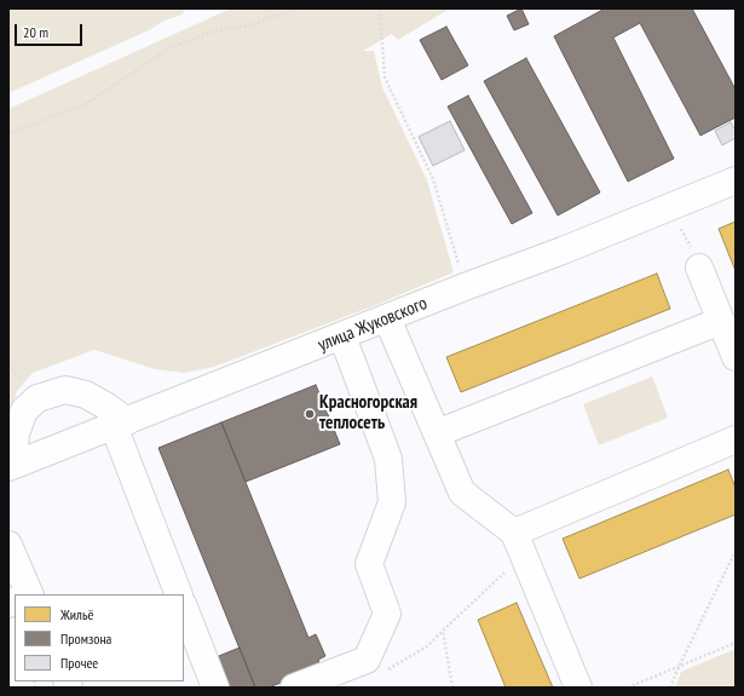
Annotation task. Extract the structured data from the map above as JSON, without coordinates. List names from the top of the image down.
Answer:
{
  "streets": {
    "street": ["улица Жуковского"]
  },
  "places": ["Красногорская теплосеть"],
  "legend": ["Жильё", "Промзона", "Прочее"],
  "scale_bar": "20 m"
}
